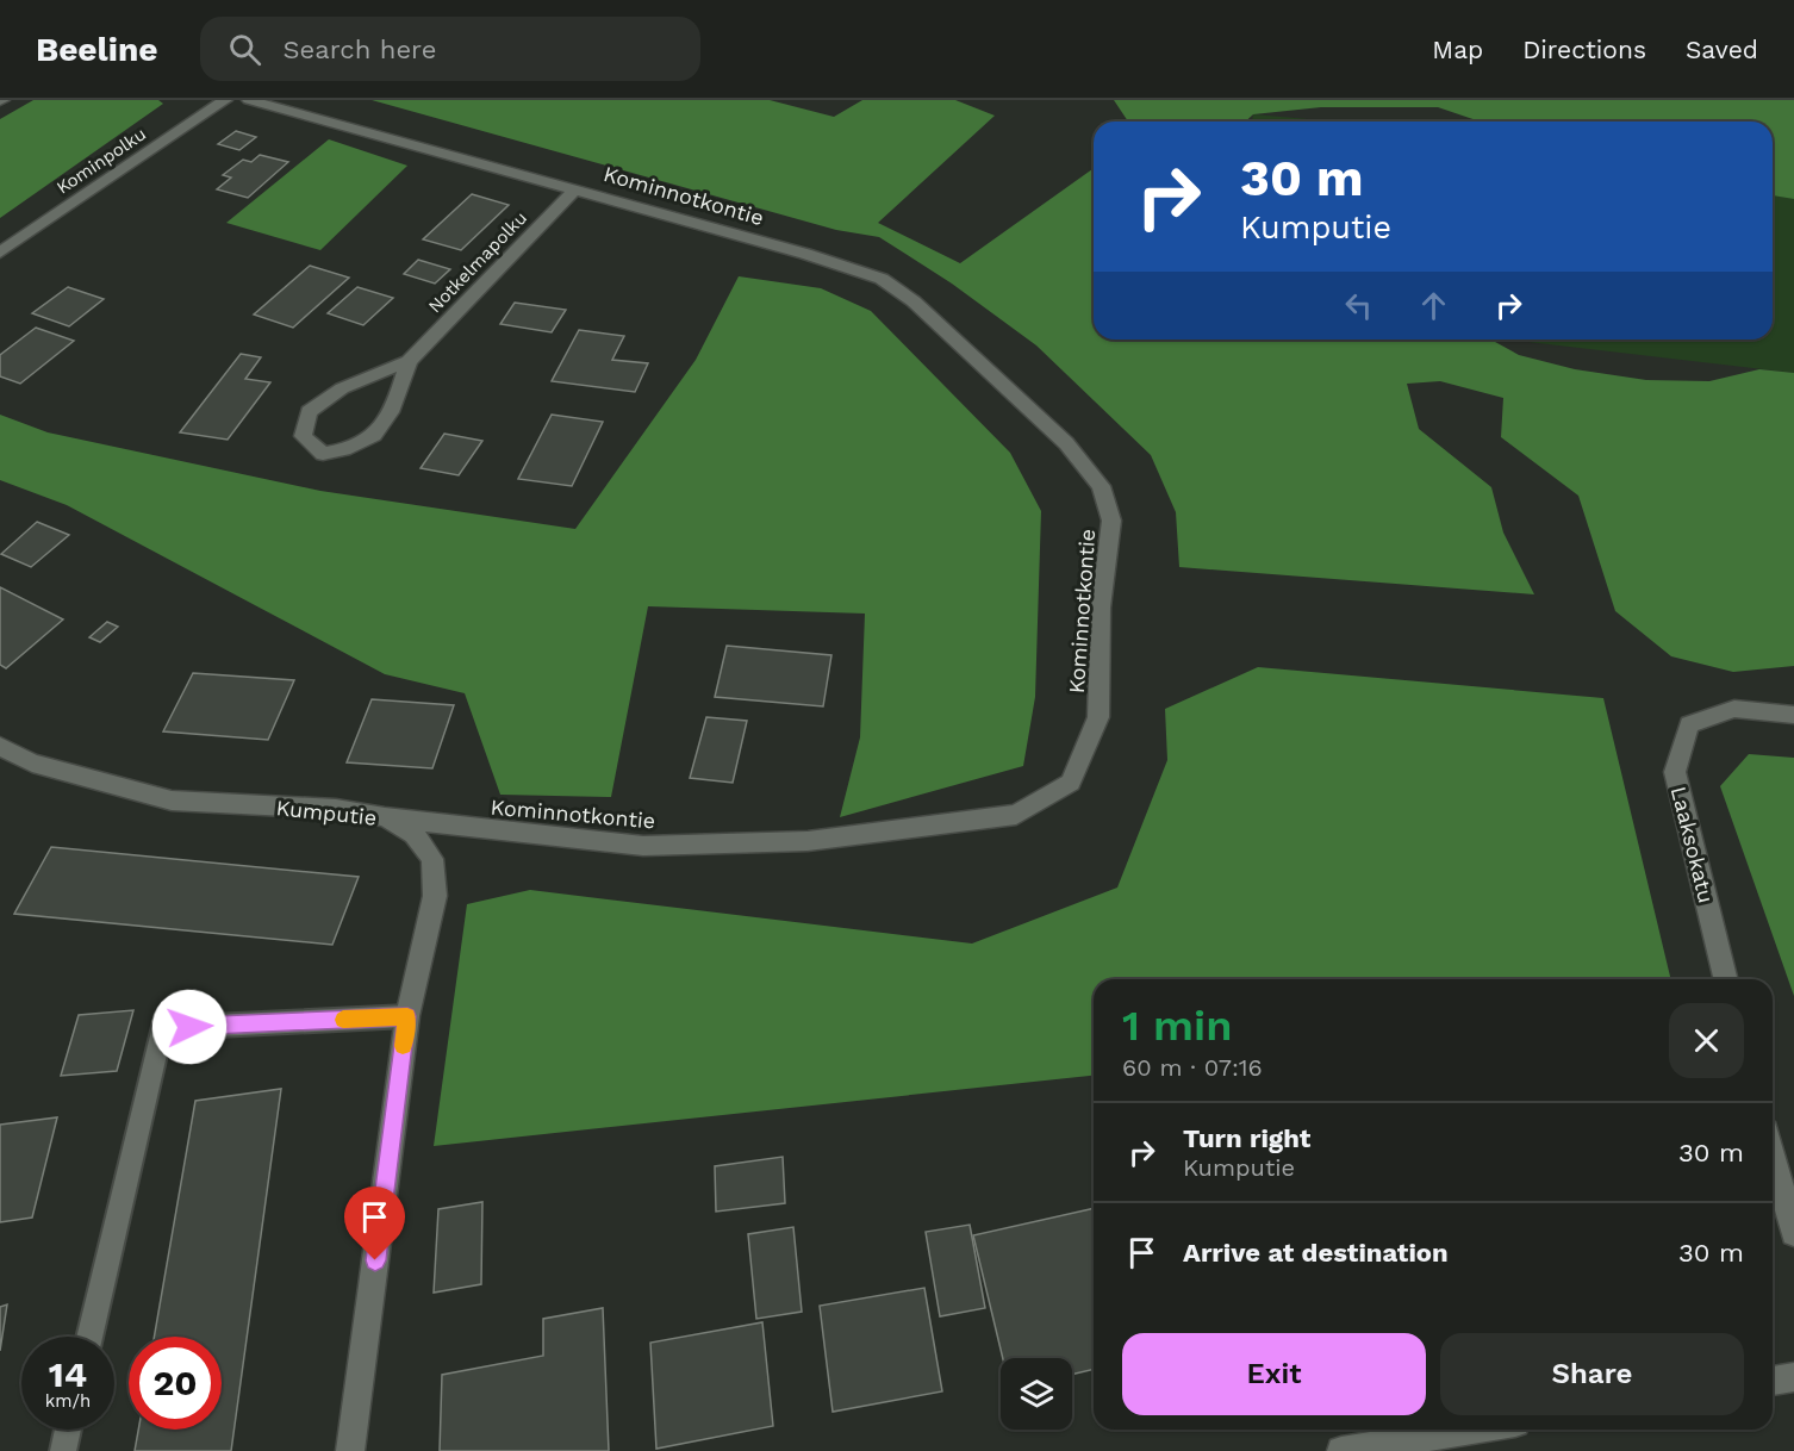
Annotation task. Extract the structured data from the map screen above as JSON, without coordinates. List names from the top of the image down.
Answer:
{
  "streets": {
    "street": [
      "Kominpolku",
      "Kominnotkontie",
      "Notkelmapolku",
      "Kumputie",
      "Laaksokatu"
    ]
  },
  "crossings": [
    ["Kominnotkontie", "Notkelmapolku"],
    ["Kominnotkontie", "Kumputie"]
  ],
  "page": {
    "header": "Beeline",
    "search": "Search here",
    "nav": ["Map", "Directions", "Saved"],
    "turn": ["30 m", "Kumputie"],
    "heading": ["1 min", "60 m · 07:16"],
    "list": [
      {
        "name": "Turn right",
        "note": "Kumputie",
        "value": "30 m"
      },
      {
        "name": "Arrive at destination",
        "value": "30 m"
      }
    ],
    "buttons": ["Exit", "Share"],
    "speed": "14 km/h",
    "limit": "20"
  }
}
